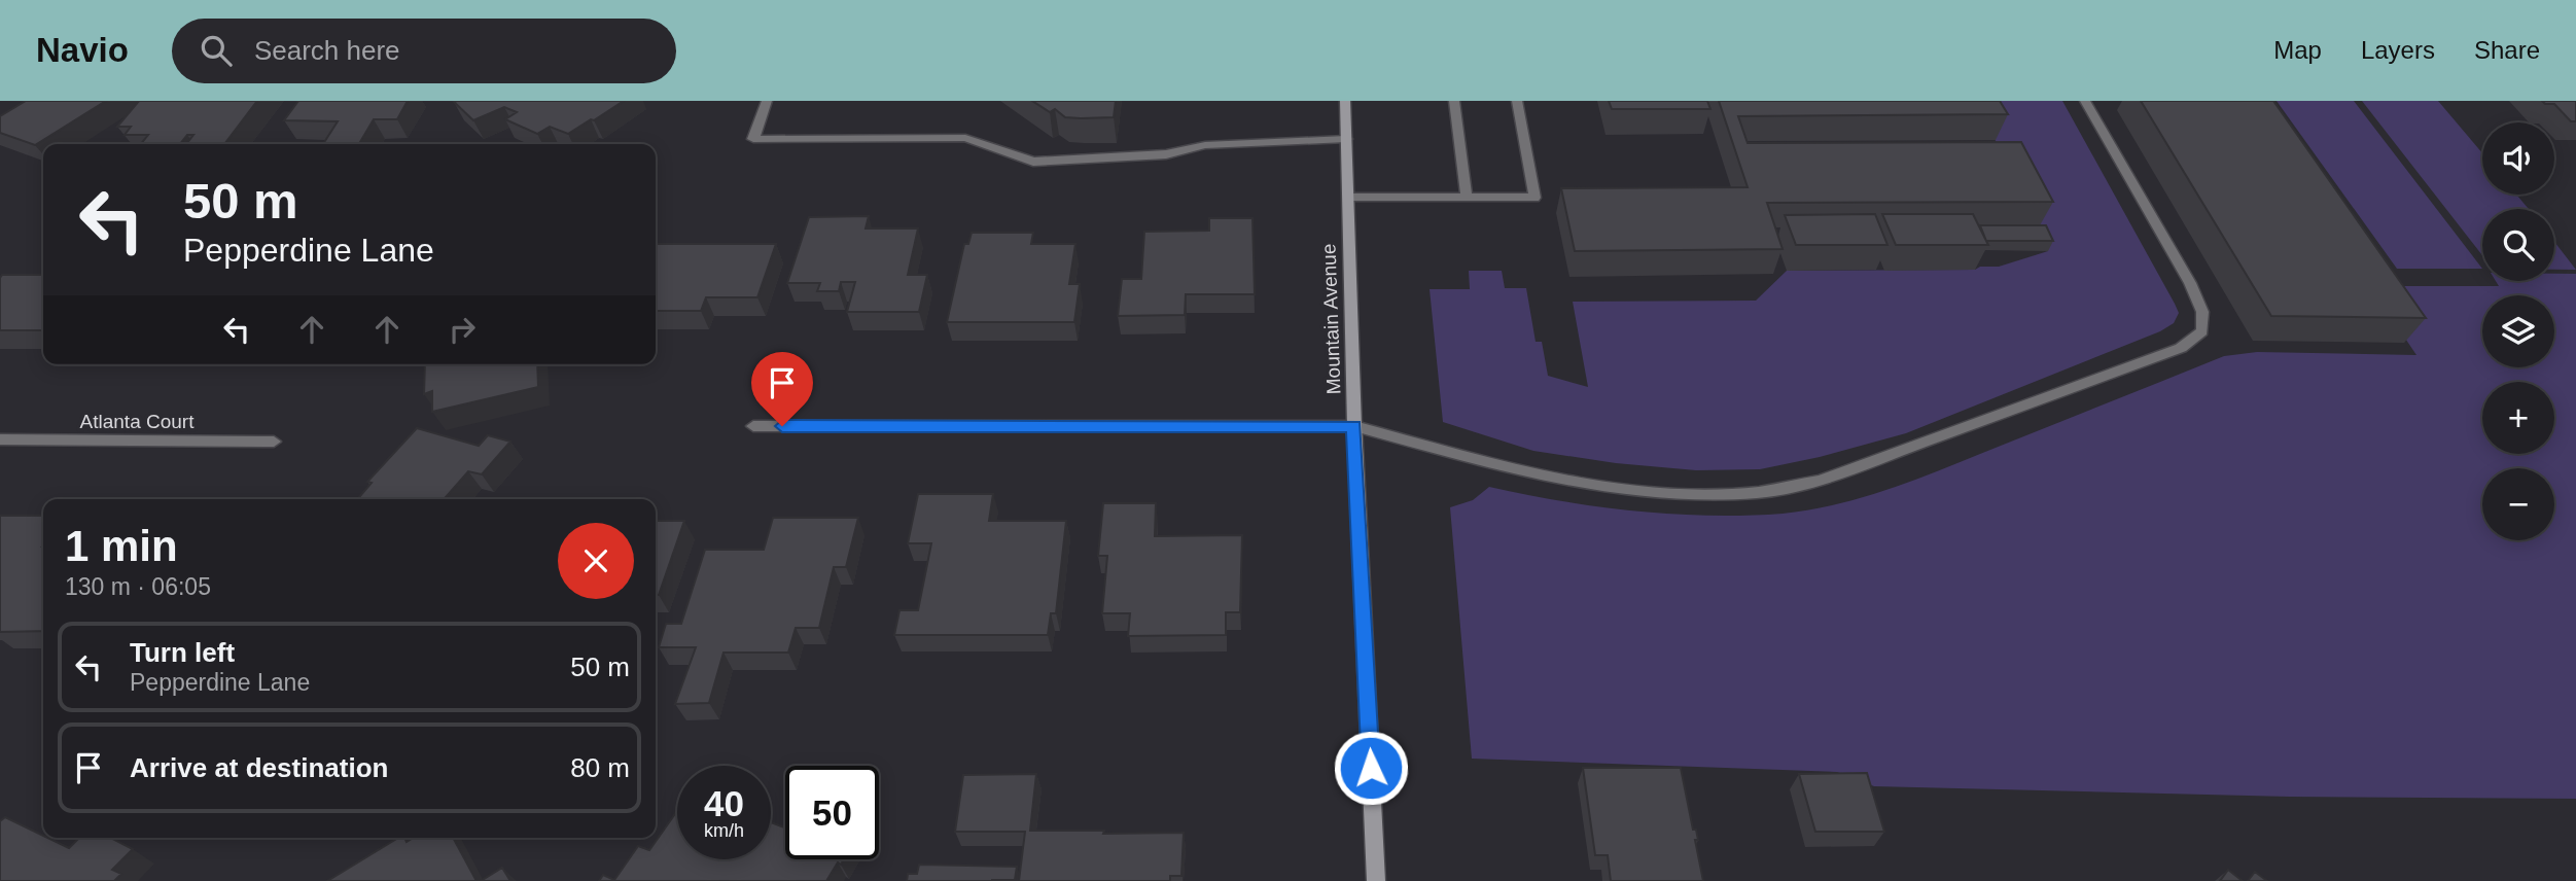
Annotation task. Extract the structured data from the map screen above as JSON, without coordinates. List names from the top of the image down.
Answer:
{
  "streets": {
    "main road": ["Mountain Avenue"],
    "street": ["Atlanta Court"]
  },
  "page": {
    "header": "Navio",
    "search": "Search here",
    "nav": ["Map", "Layers", "Share"],
    "map_buttons": ["+", "−"],
    "turn": ["50 m", "Pepperdine Lane"],
    "heading": ["1 min", "130 m · 06:05"],
    "list": [
      {
        "name": "Turn left",
        "note": "Pepperdine Lane",
        "value": "50 m"
      },
      {
        "name": "Arrive at destination",
        "value": "80 m"
      }
    ],
    "speed": "40 km/h",
    "limit": "50"
  }
}
